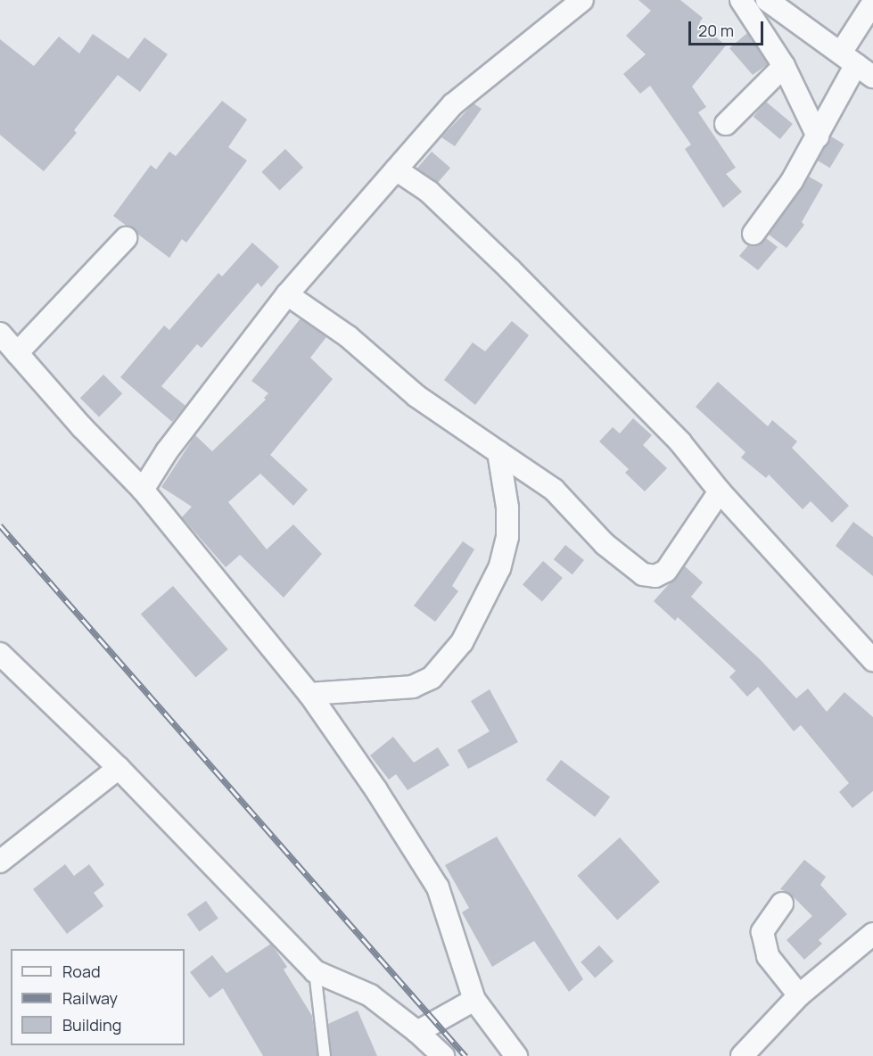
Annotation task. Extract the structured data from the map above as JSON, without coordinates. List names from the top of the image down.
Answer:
{
  "legend": ["Road", "Railway", "Building"],
  "scale_bar": "20 m"
}
